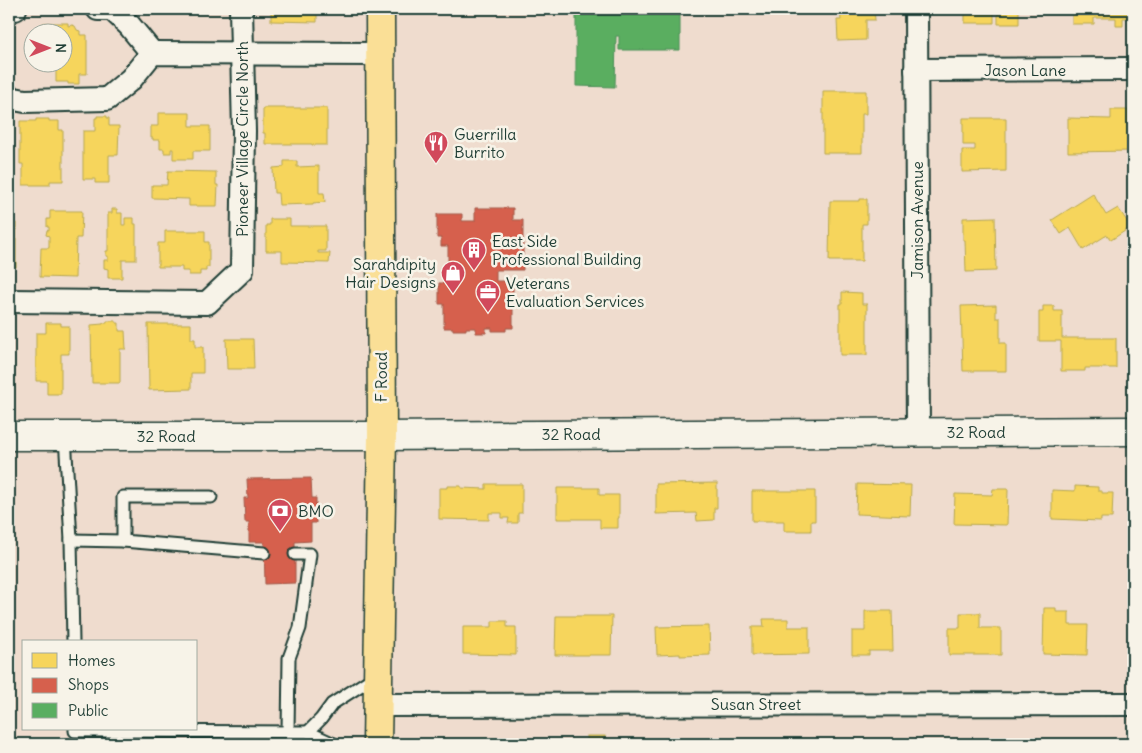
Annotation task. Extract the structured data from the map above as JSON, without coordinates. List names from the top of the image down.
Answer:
{
  "streets": {
    "main road": ["F Road"],
    "street": [
      "Jason Lane",
      "Pioneer Village Circle North",
      "Jamison Avenue",
      "32 Road",
      "Susan Street"
    ]
  },
  "crossings": [
    ["Jason Lane", "Jamison Avenue"],
    ["Jamison Avenue", "32 Road"],
    ["F Road", "32 Road"],
    ["F Road", "Susan Street"]
  ],
  "places": {
    "restaurant": ["Guerrilla Burrito"],
    "building": ["East Side Professional Building"],
    "shop": ["Sarahdipity Hair Designs"],
    "office": ["Veterans Evaluation Services"],
    "bank": ["BMO"]
  },
  "legend": ["Homes", "Shops", "Public"],
  "north": "right"
}
